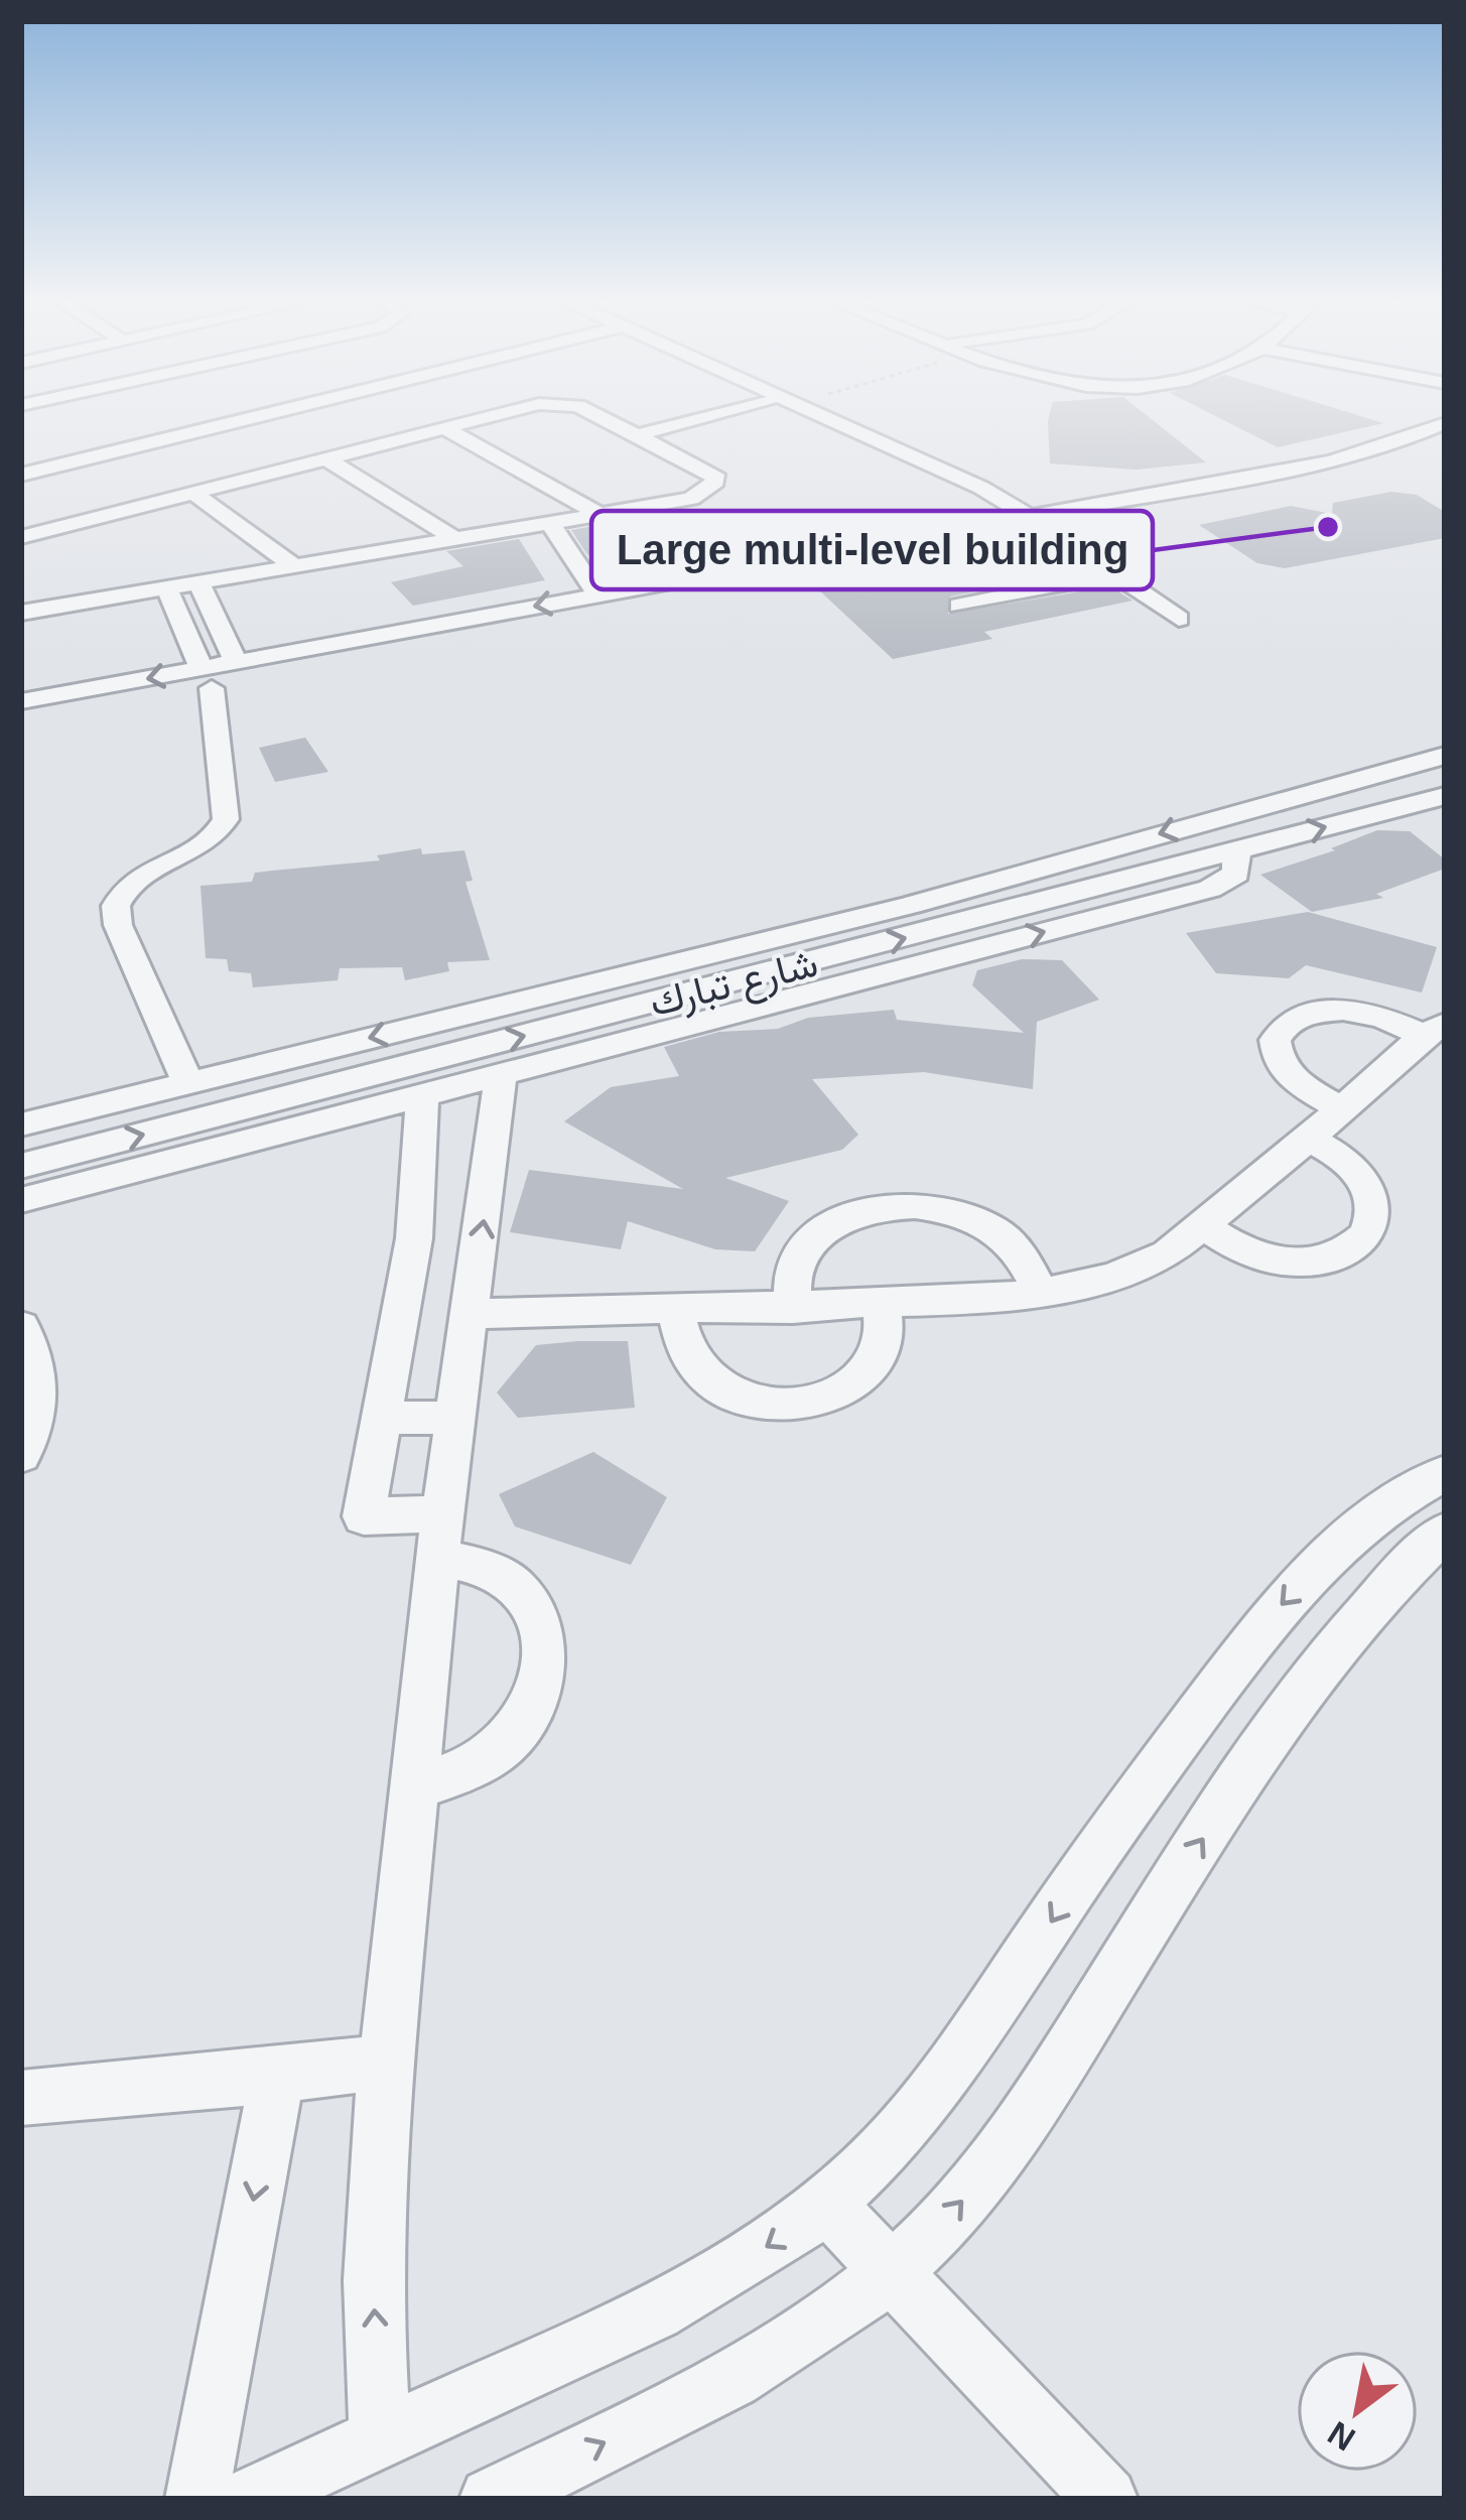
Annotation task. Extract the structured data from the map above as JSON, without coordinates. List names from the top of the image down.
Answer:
{
  "streets": {
    "street": ["شارع تبارك"]
  },
  "places": ["Large multi-level building"],
  "north": "bottom left"
}
